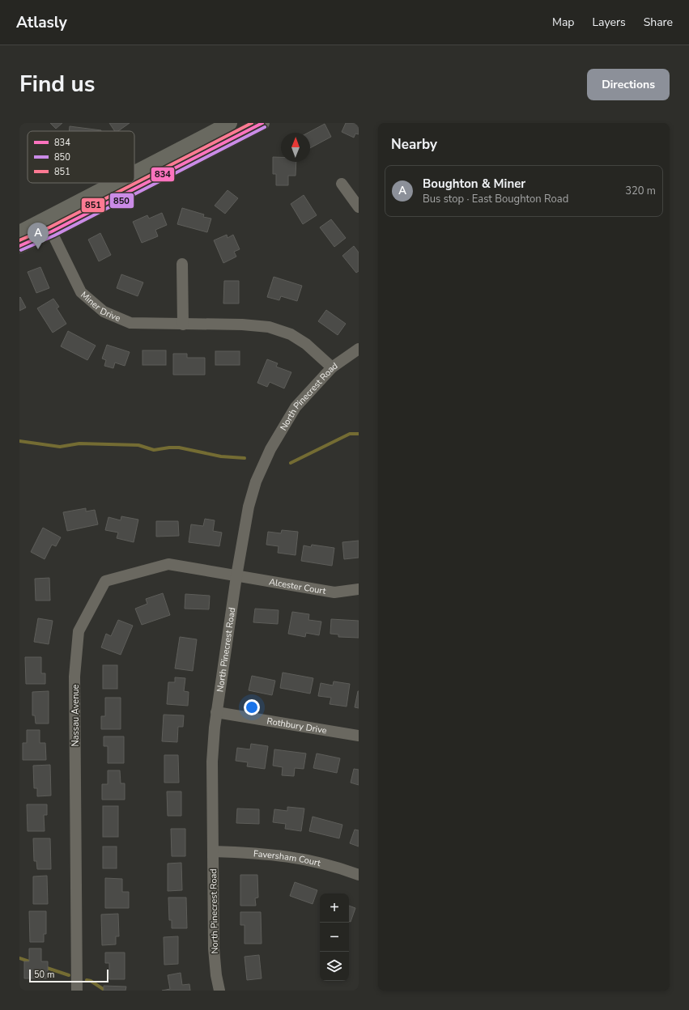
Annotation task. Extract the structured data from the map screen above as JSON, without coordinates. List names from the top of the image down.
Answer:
{
  "streets": {
    "street": [
      "Miner Drive",
      "North Pinecrest Road",
      "Alcester Court",
      "Nassau Avenue",
      "Rothbury Drive",
      "Faversham Court"
    ]
  },
  "crossings": [
    ["Miner Drive", "North Pinecrest Road"],
    ["North Pinecrest Road", "Alcester Court"],
    ["North Pinecrest Road", "Nassau Avenue"],
    ["North Pinecrest Road", "Rothbury Drive"],
    ["North Pinecrest Road", "Faversham Court"],
    ["Alcester Court", "Nassau Avenue"]
  ],
  "lines": ["transit line 834", "transit line 851", "transit line 850"],
  "legend": ["834", "850", "851"],
  "scale_bar": "50 m",
  "north": "top",
  "page": {
    "header": "Atlasly",
    "nav": ["Map", "Layers", "Share"],
    "title": "Find us",
    "buttons": "Directions",
    "heading": "Nearby",
    "list": [
      {
        "mark": "A",
        "name": "Boughton & Miner",
        "note": "Bus stop · East Boughton Road",
        "value": "320 m"
      }
    ],
    "pins": "A",
    "map_buttons": ["+", "−"],
    "scale": "50 m"
  }
}
